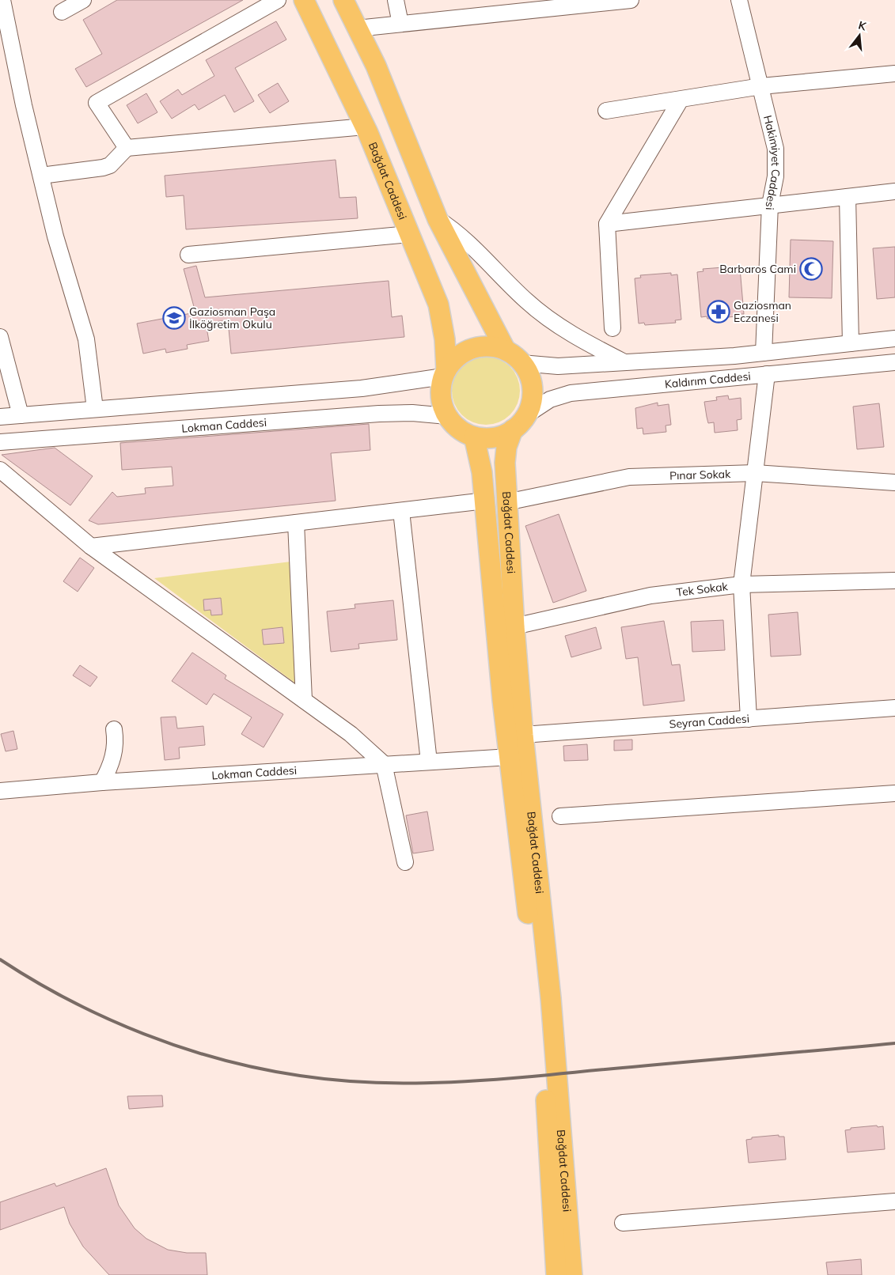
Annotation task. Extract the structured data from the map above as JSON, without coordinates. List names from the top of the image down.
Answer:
{
  "streets": {
    "main road": ["Bağdat Caddesi"],
    "street": [
      "Hakimiyet Caddesi",
      "Kaldırım Caddesi",
      "Lokman Caddesi",
      "Pınar Sokak",
      "Tek Sokak",
      "Seyran Caddesi"
    ]
  },
  "crossings": [
    ["Hakimiyet Caddesi", "Kaldırım Caddesi"],
    ["Bağdat Caddesi", "Kaldırım Caddesi"],
    ["Bağdat Caddesi", "Lokman Caddesi"],
    ["Bağdat Caddesi", "Pınar Sokak"],
    ["Bağdat Caddesi", "Tek Sokak"],
    ["Bağdat Caddesi", "Seyran Caddesi"],
    ["Kaldırım Caddesi", "Lokman Caddesi"]
  ],
  "places": {
    "mosque": ["Barbaros Cami"],
    "pharmacy": ["Gaziosman Eczanesi"],
    "school or university": ["Gaziosman Paşa İlköğretim Okulu"]
  },
  "north": "top"
}
